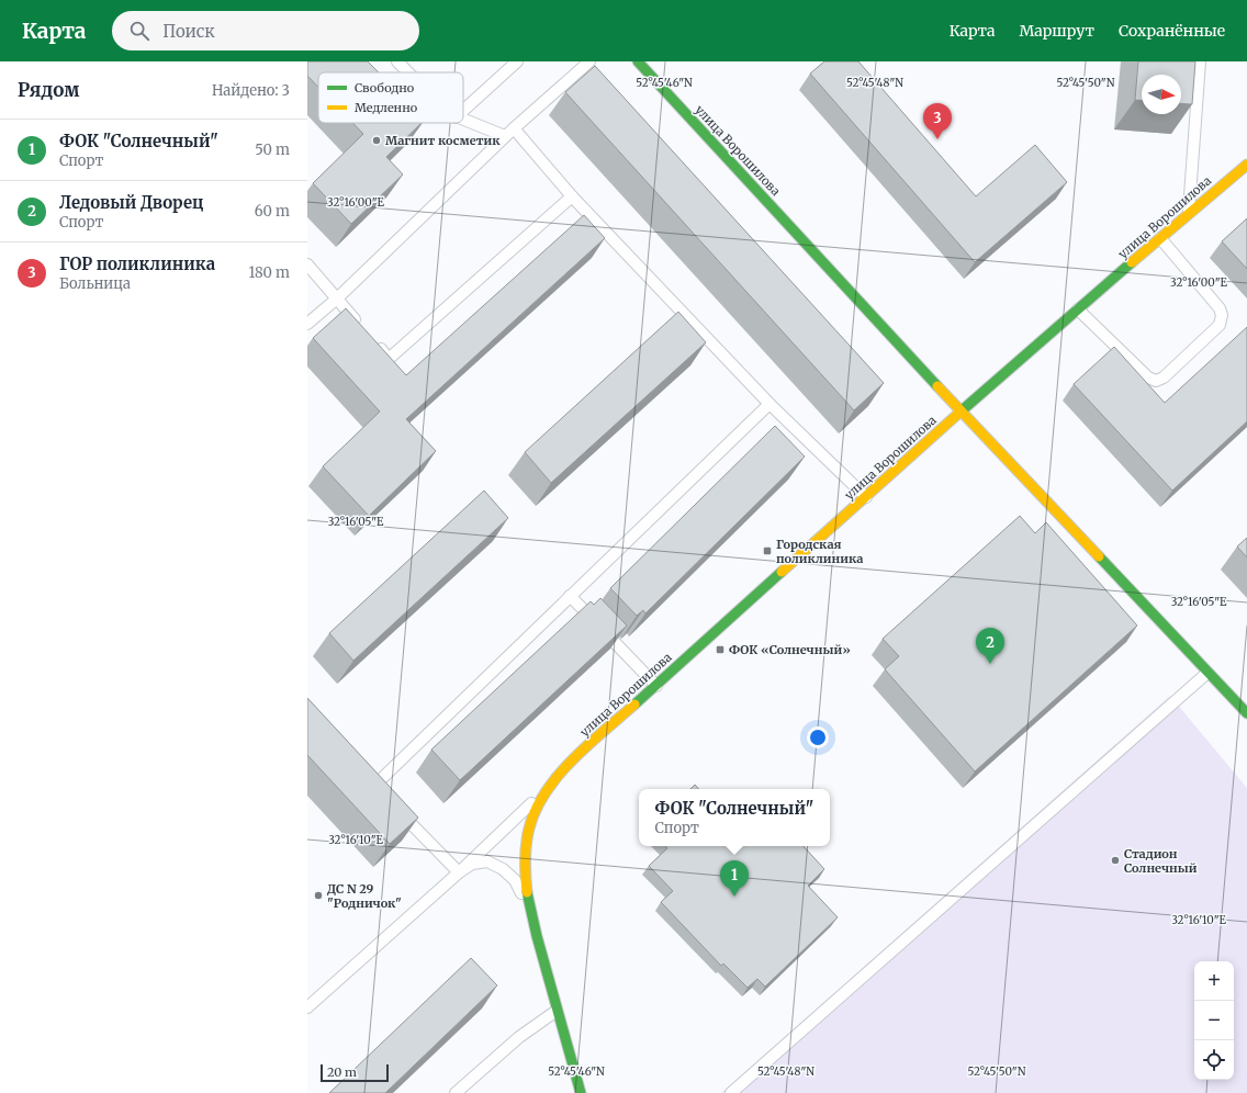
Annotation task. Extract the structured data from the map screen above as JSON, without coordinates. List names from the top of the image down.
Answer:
{
  "streets": {
    "main road": ["улица Ворошилова"]
  },
  "places": {
    "other": ["Магнит косметик", "Стадион Солнечный", "ДС N 29 \"Родничок\""],
    "transit": ["Городская поликлиника", "ФОК «Солнечный»"]
  },
  "legend": ["Свободно", "Медленно"],
  "scale_bar": "20 m",
  "north": "right",
  "page": {
    "header": "Карта",
    "search": "Поиск",
    "nav": ["Карта", "Маршрут", "Сохранённые"],
    "heading": ["Рядом", "Найдено: 3"],
    "pins": ["3", "2", "1"],
    "list": [
      {
        "mark": "1",
        "name": "ФОК \"Солнечный\"",
        "note": "Спорт",
        "value": "50 m"
      },
      {
        "mark": "2",
        "name": "Ледовый Дворец",
        "note": "Спорт",
        "value": "60 m"
      },
      {
        "mark": "3",
        "name": "ГОР поликлиника",
        "note": "Больница",
        "value": "180 m"
      }
    ],
    "popup": ["ФОК \"Солнечный\"", "Спорт"],
    "map_buttons": ["+", "−"],
    "scale": "20 m"
  },
  "coordinates": [
    "52°45'46\"N",
    "52°45'48\"N",
    "52°45'50\"N",
    "32°16'00\"E",
    "32°16'05\"E",
    "32°16'10\"E"
  ]
}
